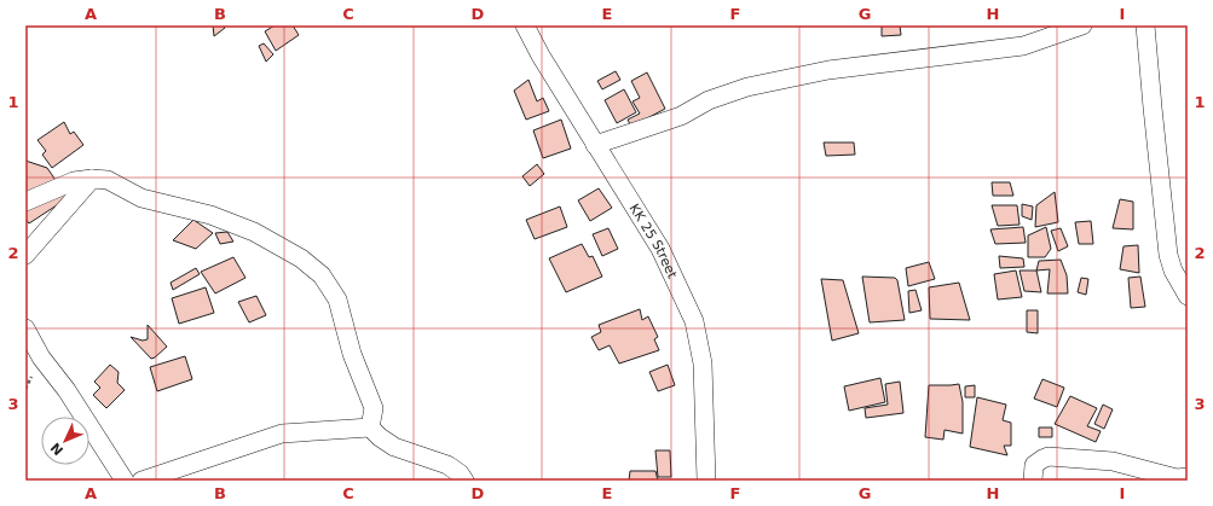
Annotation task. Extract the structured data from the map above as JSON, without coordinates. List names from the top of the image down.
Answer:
{
  "streets": {
    "street": ["KK 25 Street"]
  },
  "north": "bottom left",
  "grid": {
    "columns": [
      "A",
      "B",
      "C",
      "D",
      "E",
      "F",
      "G",
      "H",
      "I"
    ],
    "rows": ["1", "2", "3"]
  }
}
